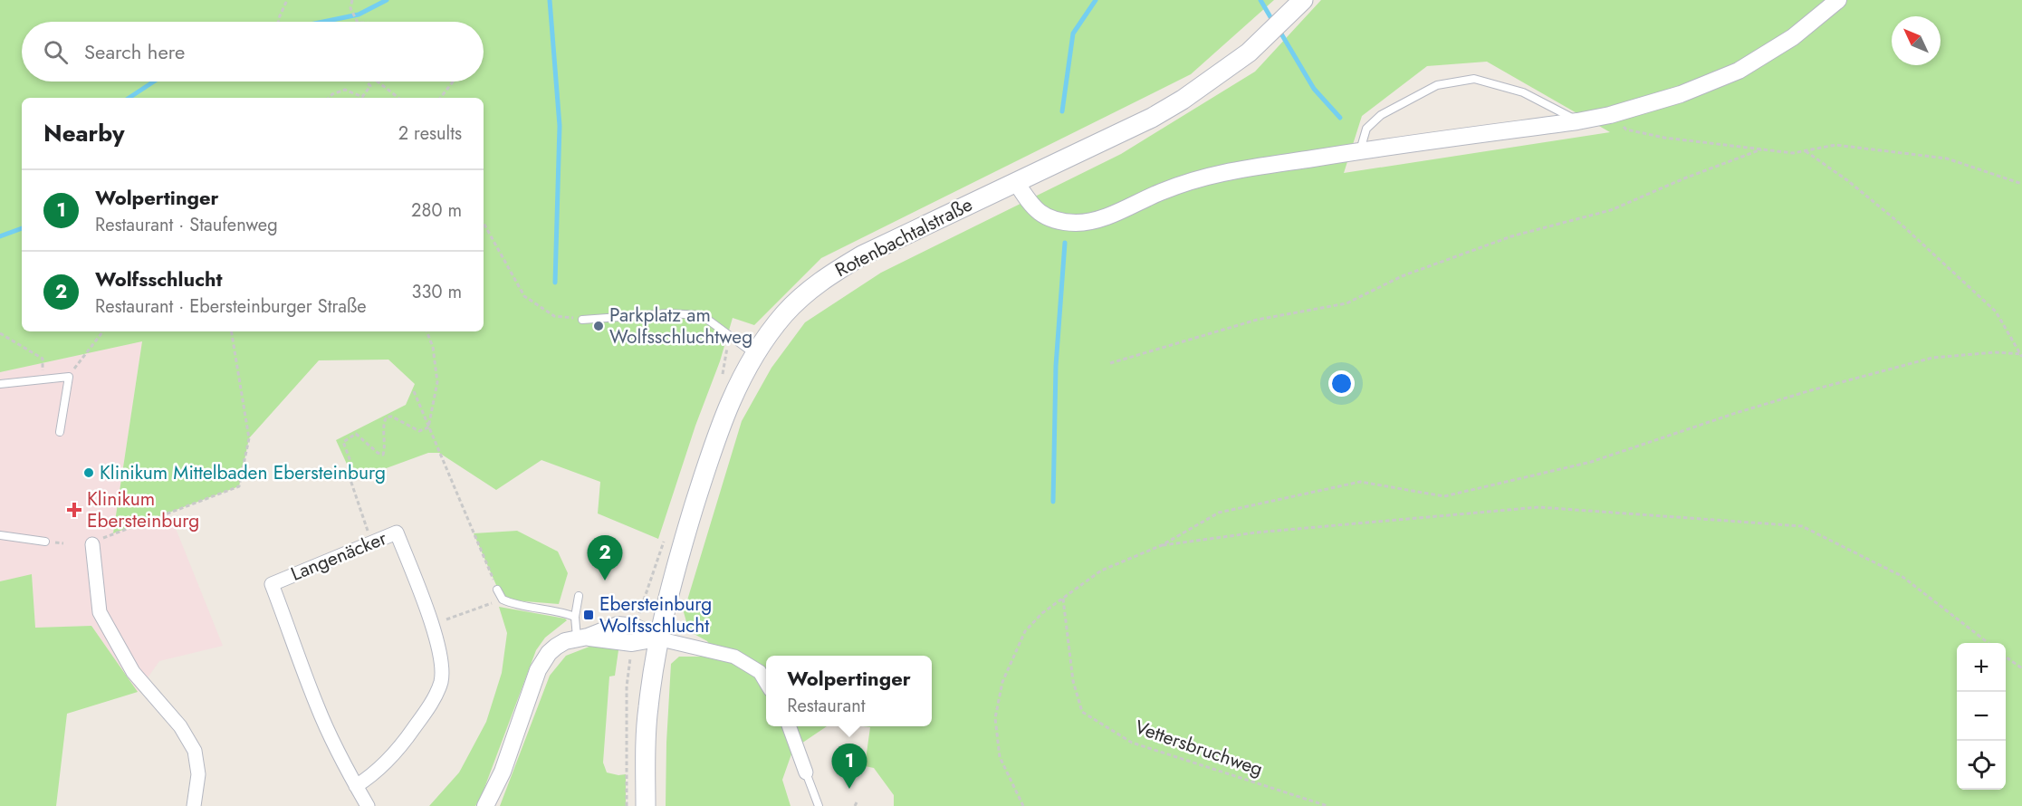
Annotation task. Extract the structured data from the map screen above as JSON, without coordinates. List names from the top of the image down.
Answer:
{
  "streets": {
    "main road": ["Rotenbachtalstraße"],
    "street": ["Langenäcker"],
    "path": ["Vettersbruchweg"]
  },
  "places": {
    "other": ["Parkplatz am Wolfsschluchtweg", "Klinikum Mittelbaden Ebersteinburg"],
    "health": ["Klinikum Ebersteinburg"],
    "transit": ["Ebersteinburg Wolfsschlucht"]
  },
  "north": "top left",
  "page": {
    "search": "Search here",
    "heading": ["Nearby", "2 results"],
    "list": [
      {
        "mark": "1",
        "name": "Wolpertinger",
        "note": "Restaurant · Staufenweg",
        "value": "280 m"
      },
      {
        "mark": "2",
        "name": "Wolfsschlucht",
        "note": "Restaurant · Ebersteinburger Straße",
        "value": "330 m"
      }
    ],
    "pins": ["2", "1"],
    "map_buttons": ["+", "−"],
    "popup": ["Wolpertinger", "Restaurant"]
  }
}
